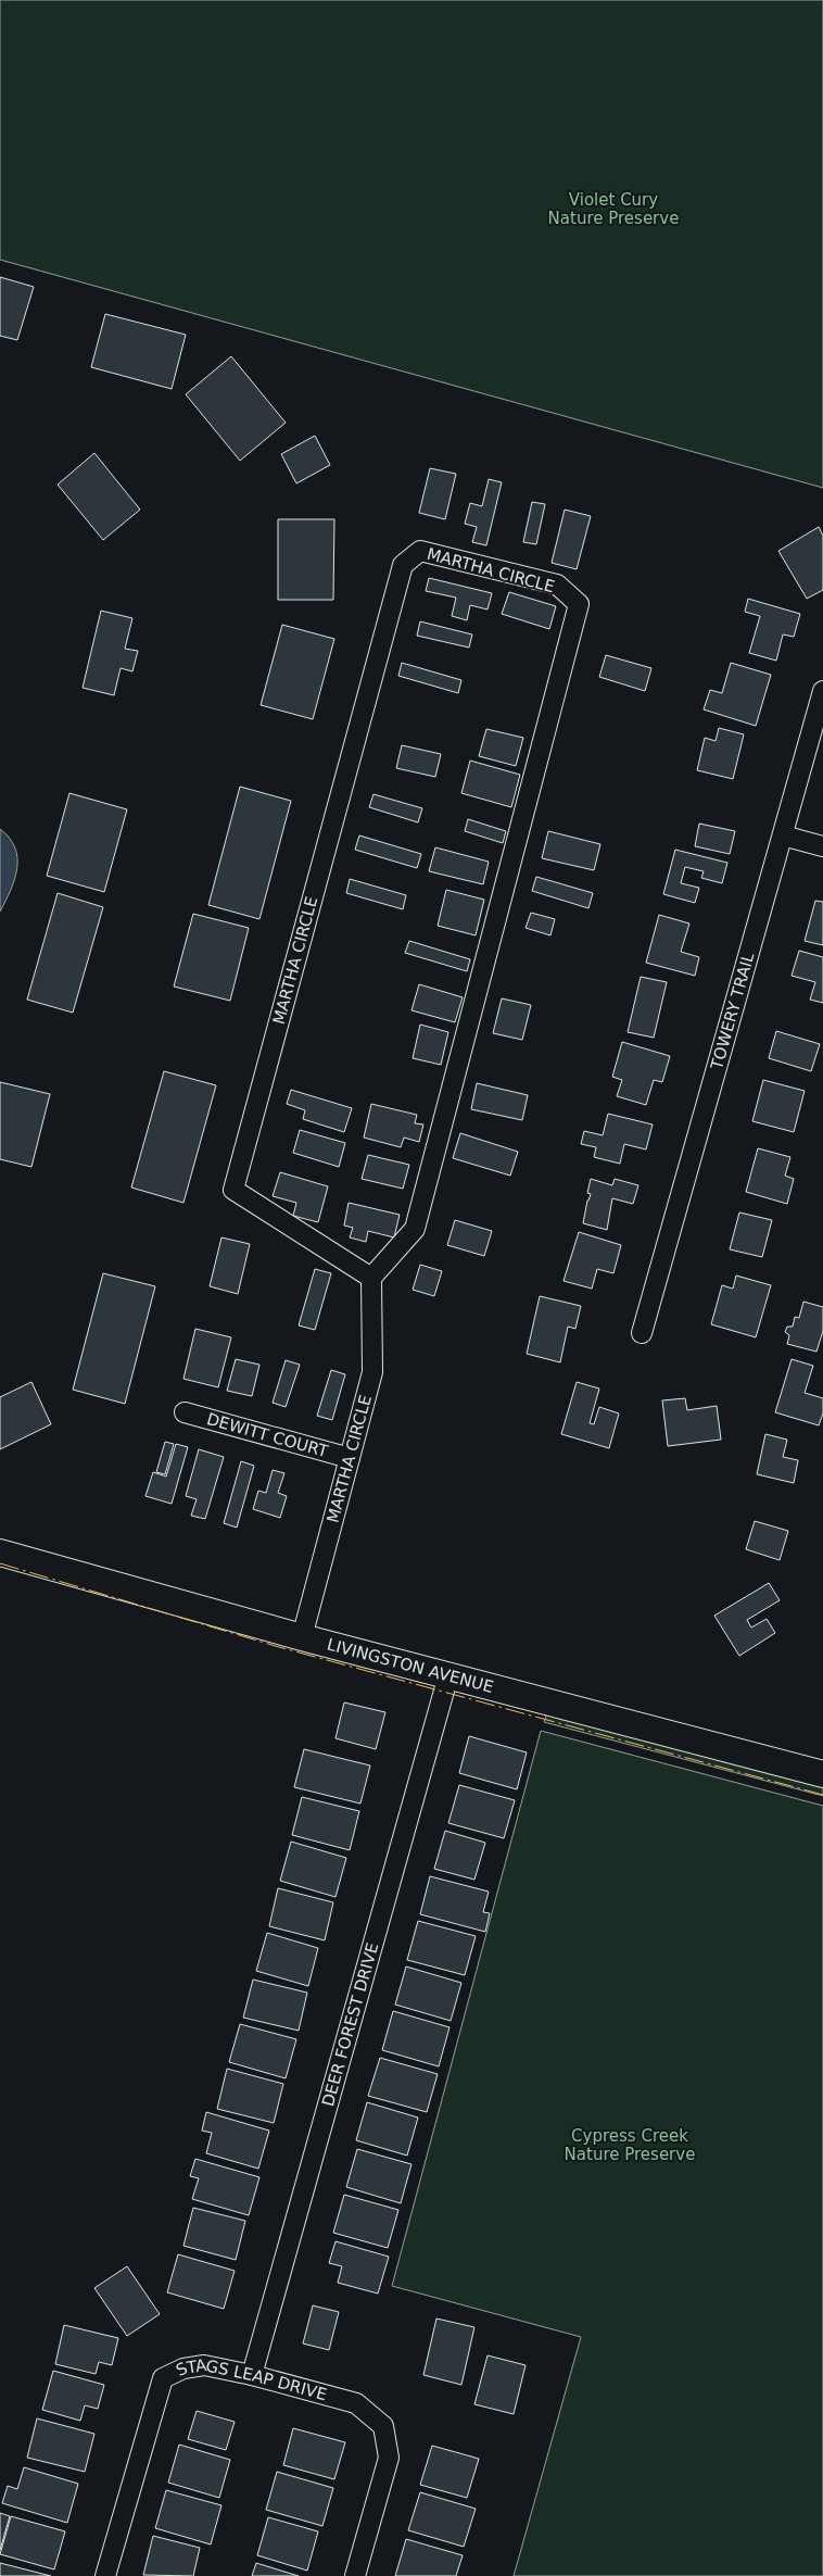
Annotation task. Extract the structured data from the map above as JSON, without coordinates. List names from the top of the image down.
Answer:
{
  "streets": {
    "street": [
      "MARTHA CIRCLE",
      "TOWERY TRAIL",
      "DEWITT COURT",
      "LIVINGSTON AVENUE",
      "DEER FOREST DRIVE",
      "STAGS LEAP DRIVE"
    ]
  },
  "crossings": [
    ["MARTHA CIRCLE", "DEWITT COURT"],
    ["MARTHA CIRCLE", "LIVINGSTON AVENUE"],
    ["LIVINGSTON AVENUE", "DEER FOREST DRIVE"],
    ["DEER FOREST DRIVE", "STAGS LEAP DRIVE"]
  ],
  "parks": ["Violet Cury Nature Preserve", "Cypress Creek Nature Preserve"]
}
